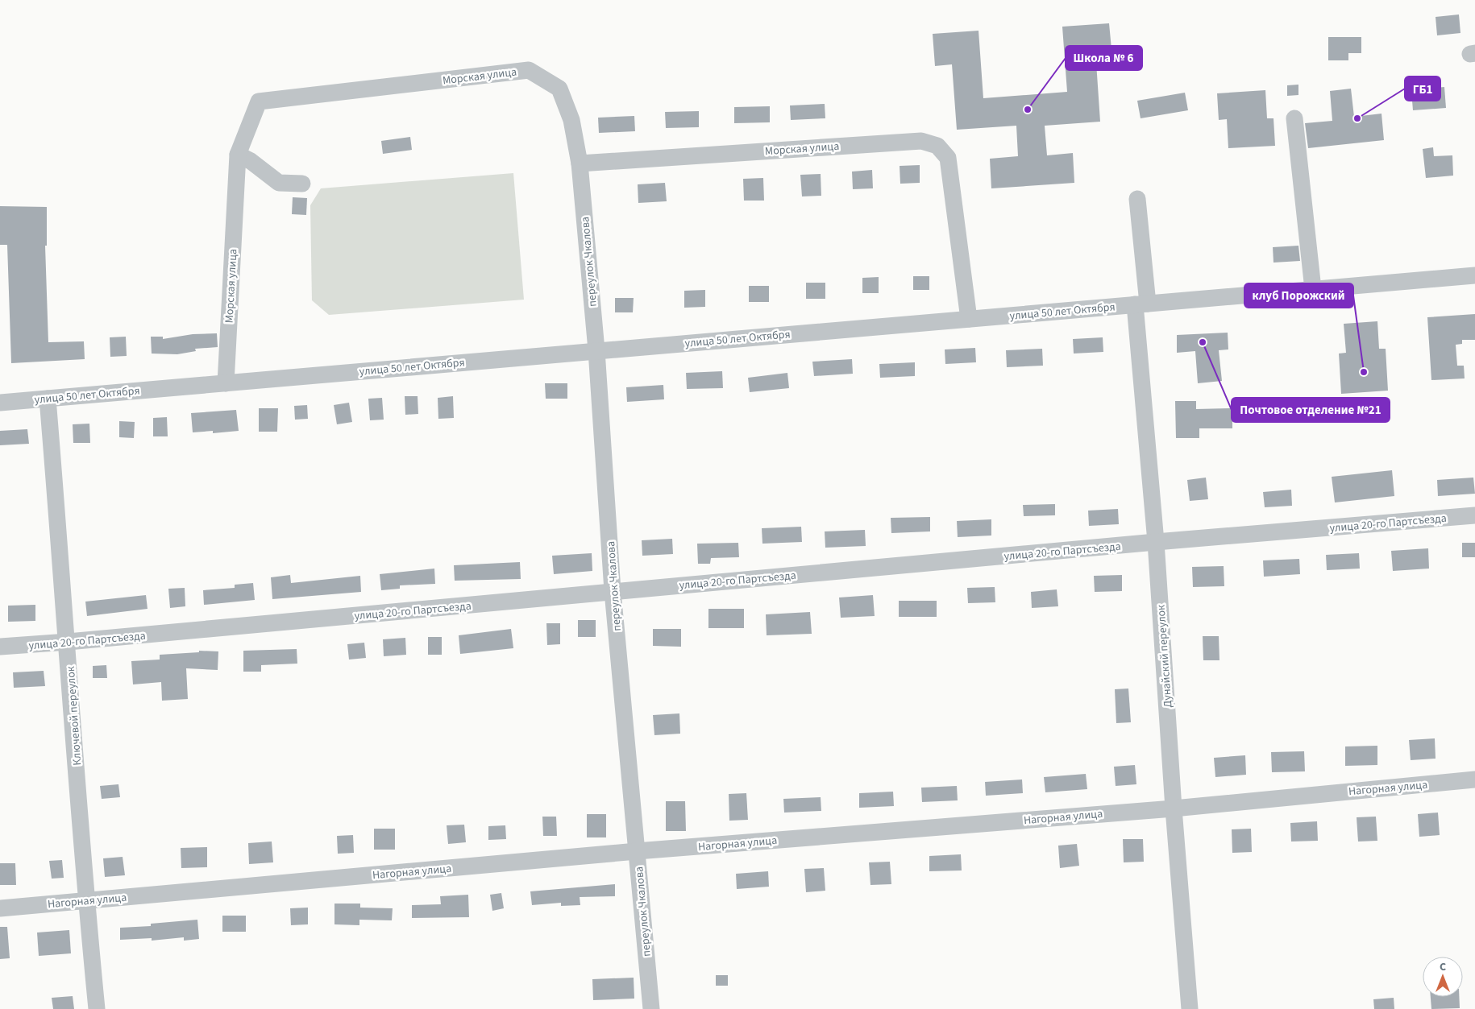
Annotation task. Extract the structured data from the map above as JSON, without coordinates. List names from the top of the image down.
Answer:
{
  "streets": {
    "street": [
      "Морская улица",
      "переулок Чкалова",
      "улица 50 лет Октября",
      "улица 20-го Партсъезда",
      "Дунайский переулок",
      "Ключевой переулок",
      "Нагорная улица"
    ]
  },
  "crossings": [
    ["Морская улица", "переулок Чкалова"],
    ["Морская улица", "улица 50 лет Октября"],
    ["переулок Чкалова", "улица 50 лет Октября"],
    ["переулок Чкалова", "улица 20-го Партсъезда"],
    ["переулок Чкалова", "Нагорная улица"],
    ["улица 50 лет Октября", "Дунайский переулок"],
    ["улица 50 лет Октября", "Ключевой переулок"],
    ["улица 20-го Партсъезда", "Дунайский переулок"],
    ["улица 20-го Партсъезда", "Ключевой переулок"],
    ["Дунайский переулок", "Нагорная улица"],
    ["Ключевой переулок", "Нагорная улица"]
  ],
  "places": [
    "Школа № 6",
    "ГБ1",
    "Почтовое отделение №21",
    "клуб Порожский"
  ],
  "north": "top"
}
